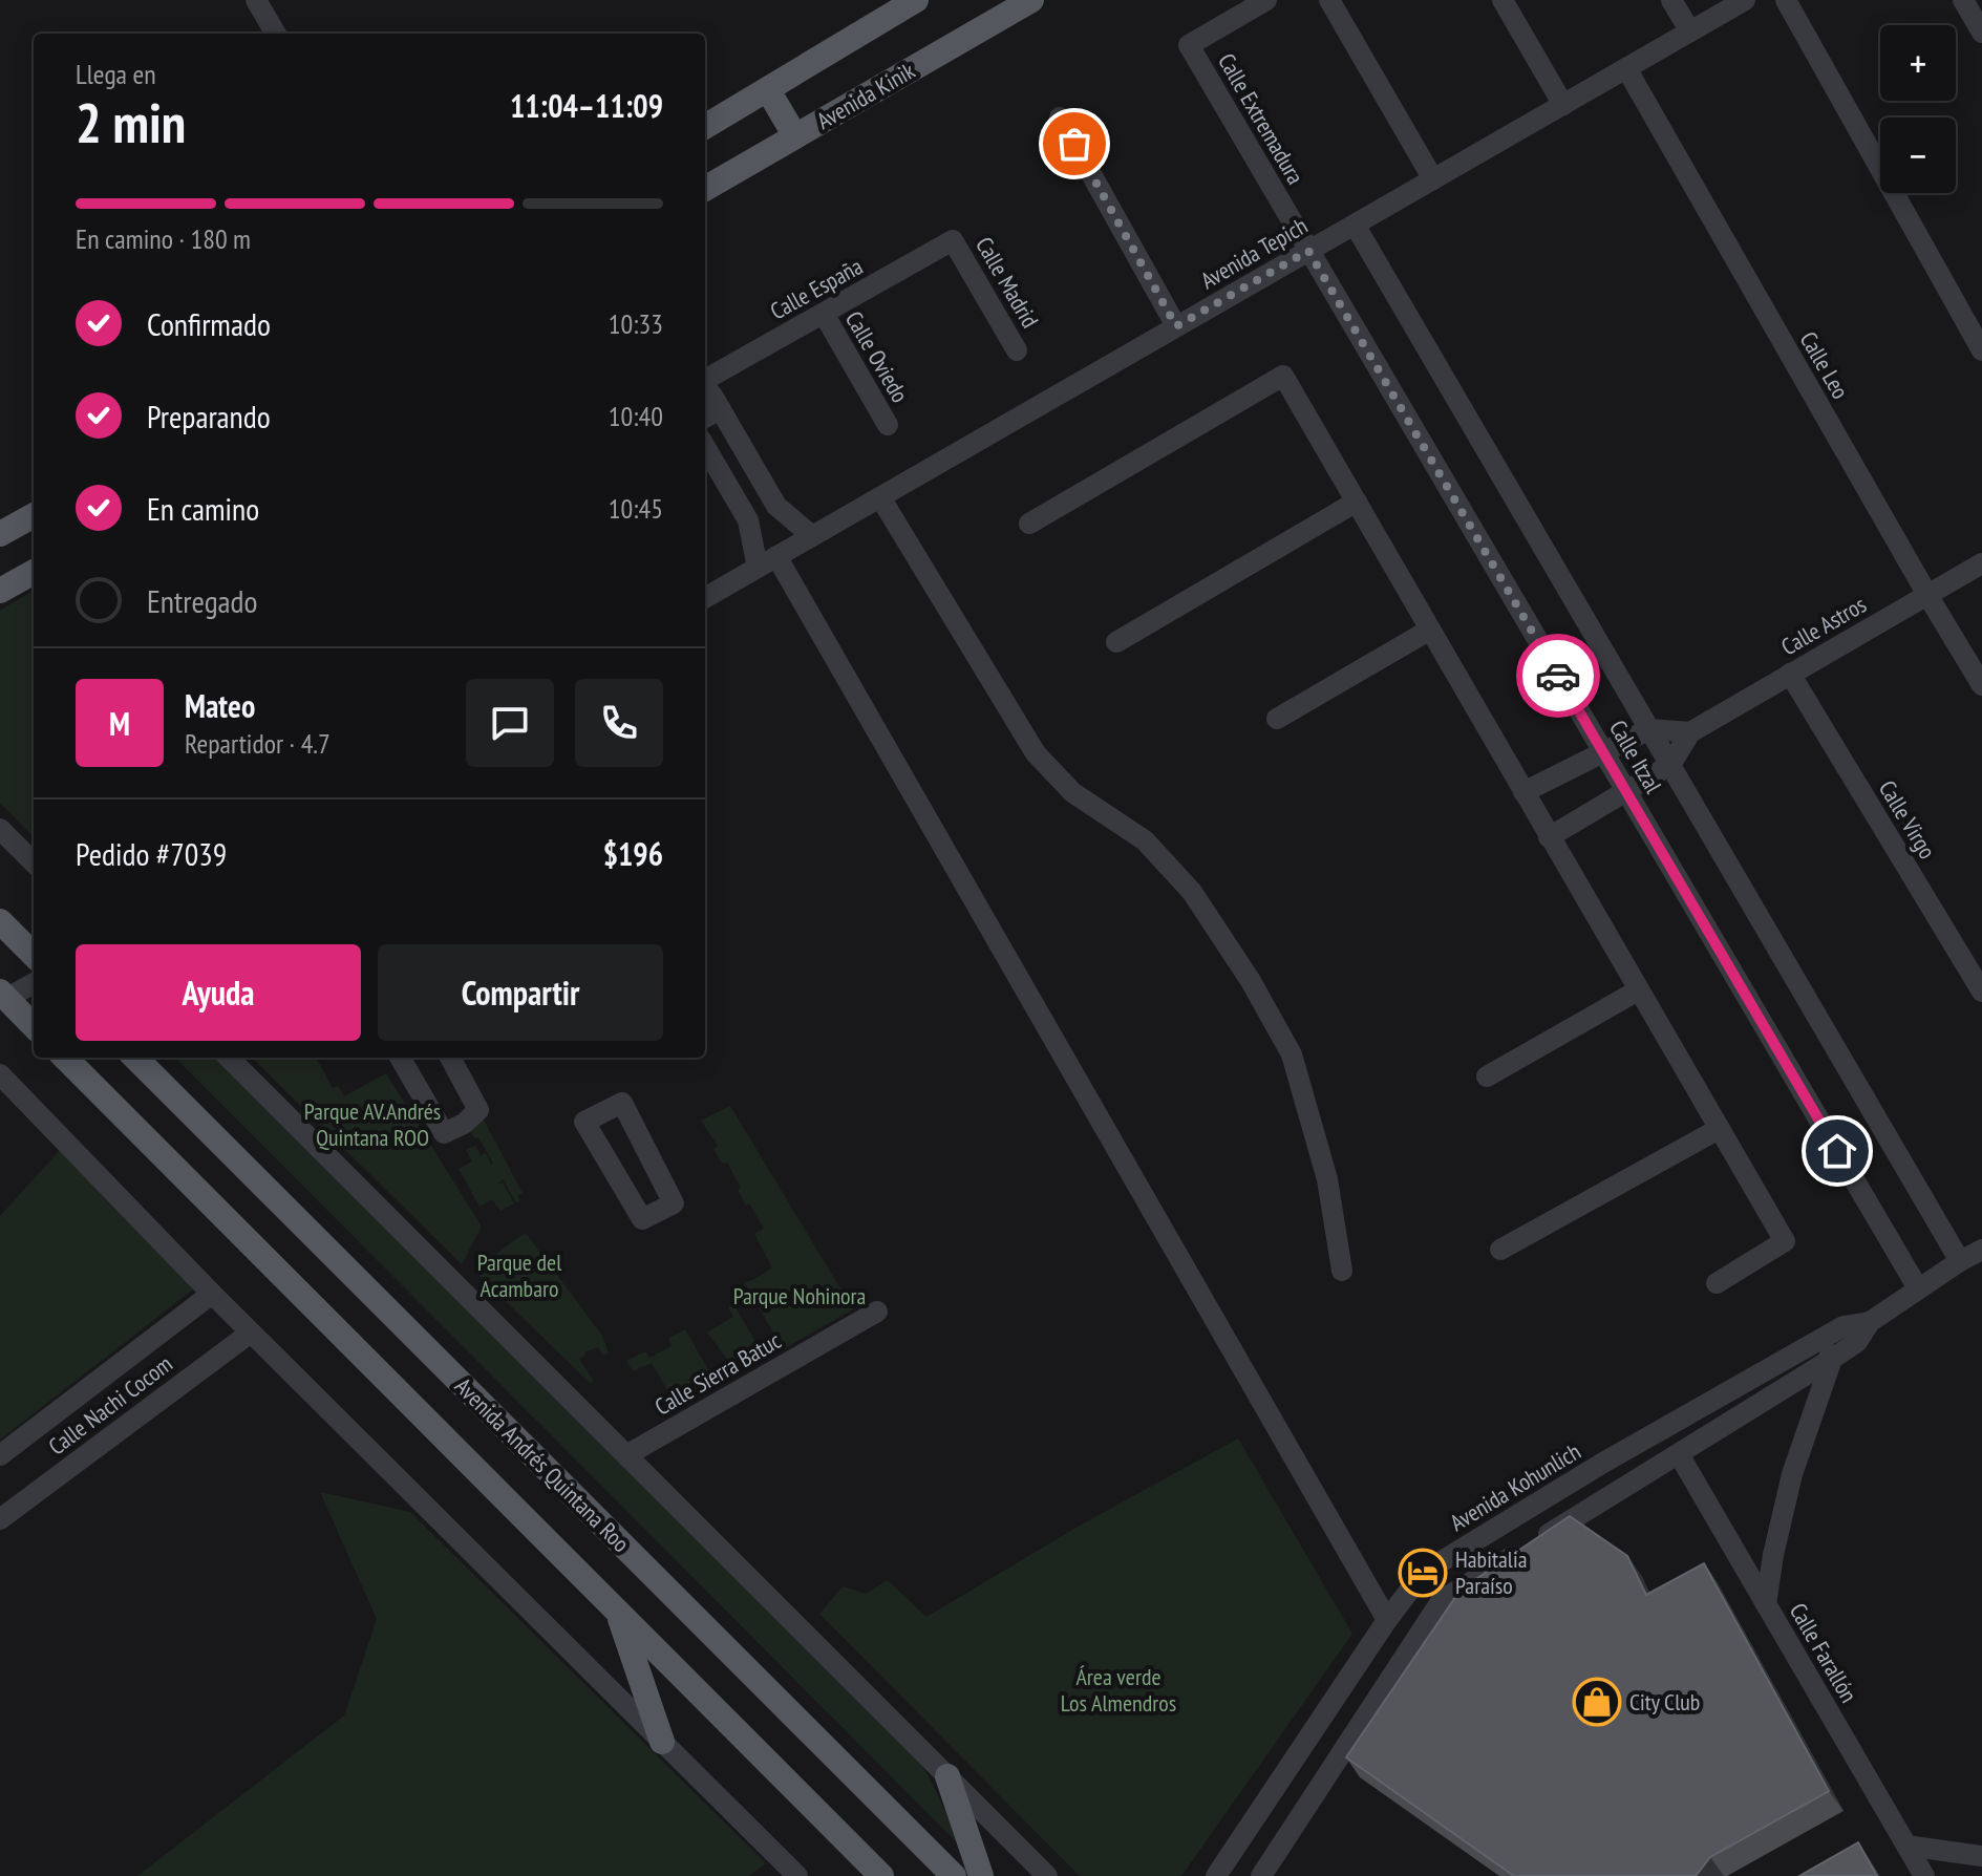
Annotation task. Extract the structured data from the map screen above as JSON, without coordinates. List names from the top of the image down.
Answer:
{
  "streets": {
    "main road": ["Avenida Kinik", "Avenida Andrés Quintana Roo"],
    "street": [
      "Calle Extremadura",
      "Avenida Tepich",
      "Calle Madrid",
      "Calle España",
      "Calle Oviedo",
      "Calle Leo",
      "Calle Astros",
      "Calle Itzal",
      "Calle Virgo",
      "Calle Sierra Batuc",
      "Calle Nachi Cocom",
      "Avenida Kohunlich",
      "Calle Farallón"
    ]
  },
  "crossings": [
    ["Calle Extremadura", "Avenida Tepich"],
    ["Calle Extremadura", "Calle Itzal"],
    ["Avenida Tepich", "Calle Leo"],
    ["Avenida Tepich", "Calle Itzal"],
    ["Calle Madrid", "Calle España"],
    ["Calle España", "Calle Oviedo"],
    ["Calle Leo", "Calle Astros"],
    ["Calle Astros", "Calle Itzal"],
    ["Calle Astros", "Calle Virgo"],
    ["Calle Itzal", "Avenida Kohunlich"],
    ["Avenida Kohunlich", "Calle Farallón"]
  ],
  "parks": [
    "Parque AV.Andrés Quintana ROO",
    "Parque del Acambaro",
    "Parque Nohinora",
    "Área verde Los Almendros"
  ],
  "places": {
    "hotel": ["Habitalia Paraíso"],
    "shop": ["City Club"]
  },
  "page": {
    "map_buttons": ["+", "−"],
    "heading": ["2 min", "Llega en", "11:04–11:09"],
    "panel": [
      "Mateo",
      "Repartidor · 4.7",
      "Pedido #7039",
      "$196"
    ],
    "bar": "En camino · 180 m",
    "list": [
      ["Confirmado", "10:33"],
      ["Preparando", "10:40"],
      ["En camino", "10:45"],
      "Entregado"
    ],
    "round": "M",
    "buttons": ["Ayuda", "Compartir"]
  }
}
